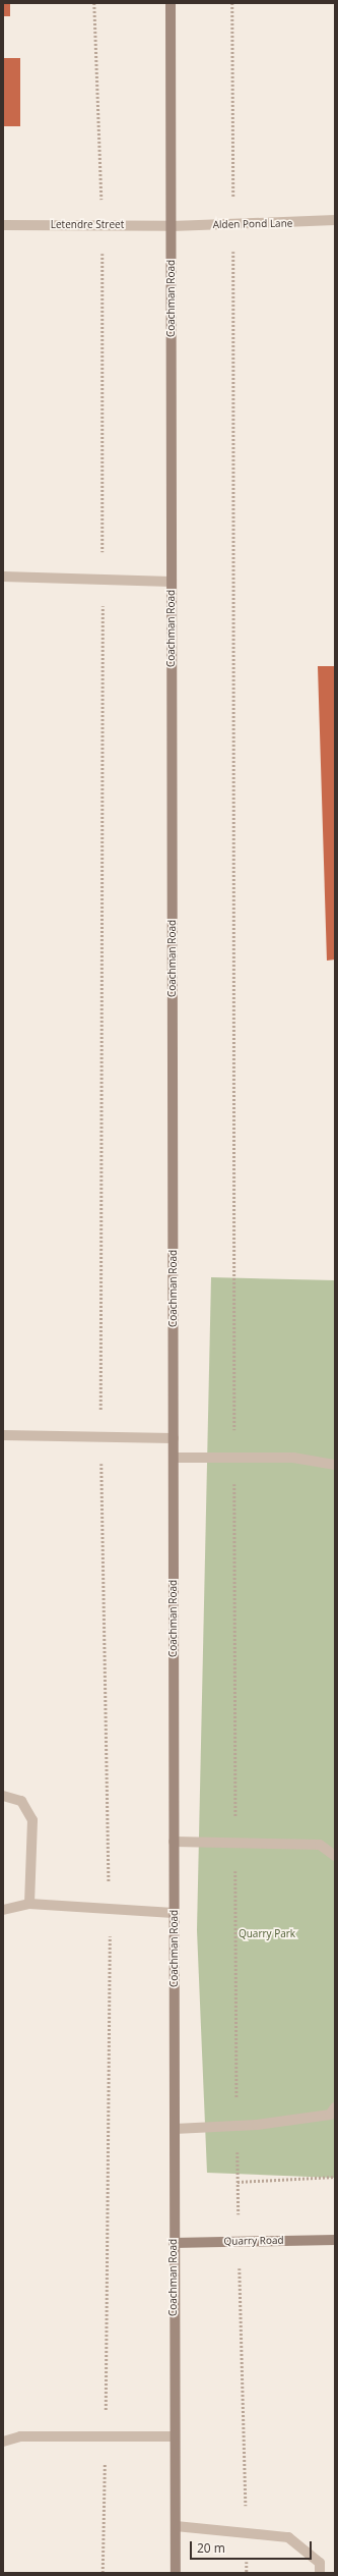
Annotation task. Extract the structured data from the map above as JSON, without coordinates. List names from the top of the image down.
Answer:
{
  "streets": {
    "street": [
      "Alden Pond Lane",
      "Letendre Street",
      "Coachman Road",
      "Quarry Road"
    ]
  },
  "crossings": [
    ["Alden Pond Lane", "Letendre Street"],
    ["Alden Pond Lane", "Coachman Road"],
    ["Letendre Street", "Coachman Road"],
    ["Coachman Road", "Quarry Road"]
  ],
  "parks": ["Quarry Park"],
  "scale_bar": "20 m"
}
